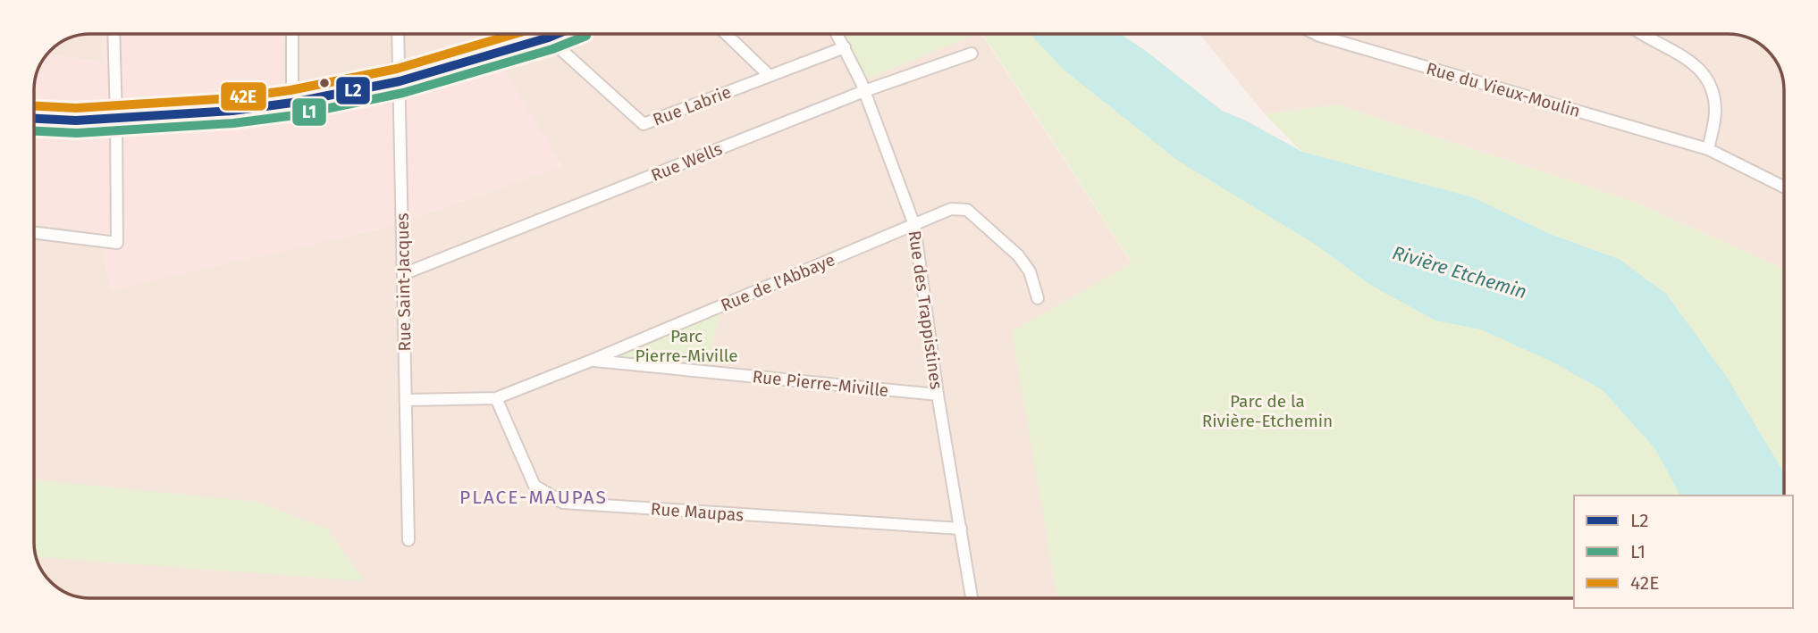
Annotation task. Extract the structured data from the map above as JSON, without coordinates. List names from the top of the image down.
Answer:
{
  "streets": {
    "street": [
      "Rue du Vieux-Moulin",
      "Rue Labrie",
      "Rue Wells",
      "Rue Saint-Jacques",
      "Rue de l'Abbaye",
      "Rue des Trappistines",
      "Rue Pierre-Miville",
      "Rue Maupas"
    ]
  },
  "crossings": [
    ["Rue Labrie", "Rue des Trappistines"],
    ["Rue Wells", "Rue Saint-Jacques"],
    ["Rue Wells", "Rue des Trappistines"],
    ["Rue Saint-Jacques", "Rue de l'Abbaye"],
    ["Rue de l'Abbaye", "Rue des Trappistines"],
    ["Rue de l'Abbaye", "Rue Pierre-Miville"],
    ["Rue de l'Abbaye", "Rue Maupas"],
    ["Rue des Trappistines", "Rue Pierre-Miville"],
    ["Rue des Trappistines", "Rue Maupas"]
  ],
  "districts": ["PLACE-MAUPAS"],
  "water": ["Rivière Etchemin"],
  "parks": ["Parc Pierre-Miville", "Parc de la Rivière-Etchemin"],
  "lines": ["transit line L2", "transit line 42E", "transit line L1"],
  "legend": ["L2", "L1", "42E"]
}
